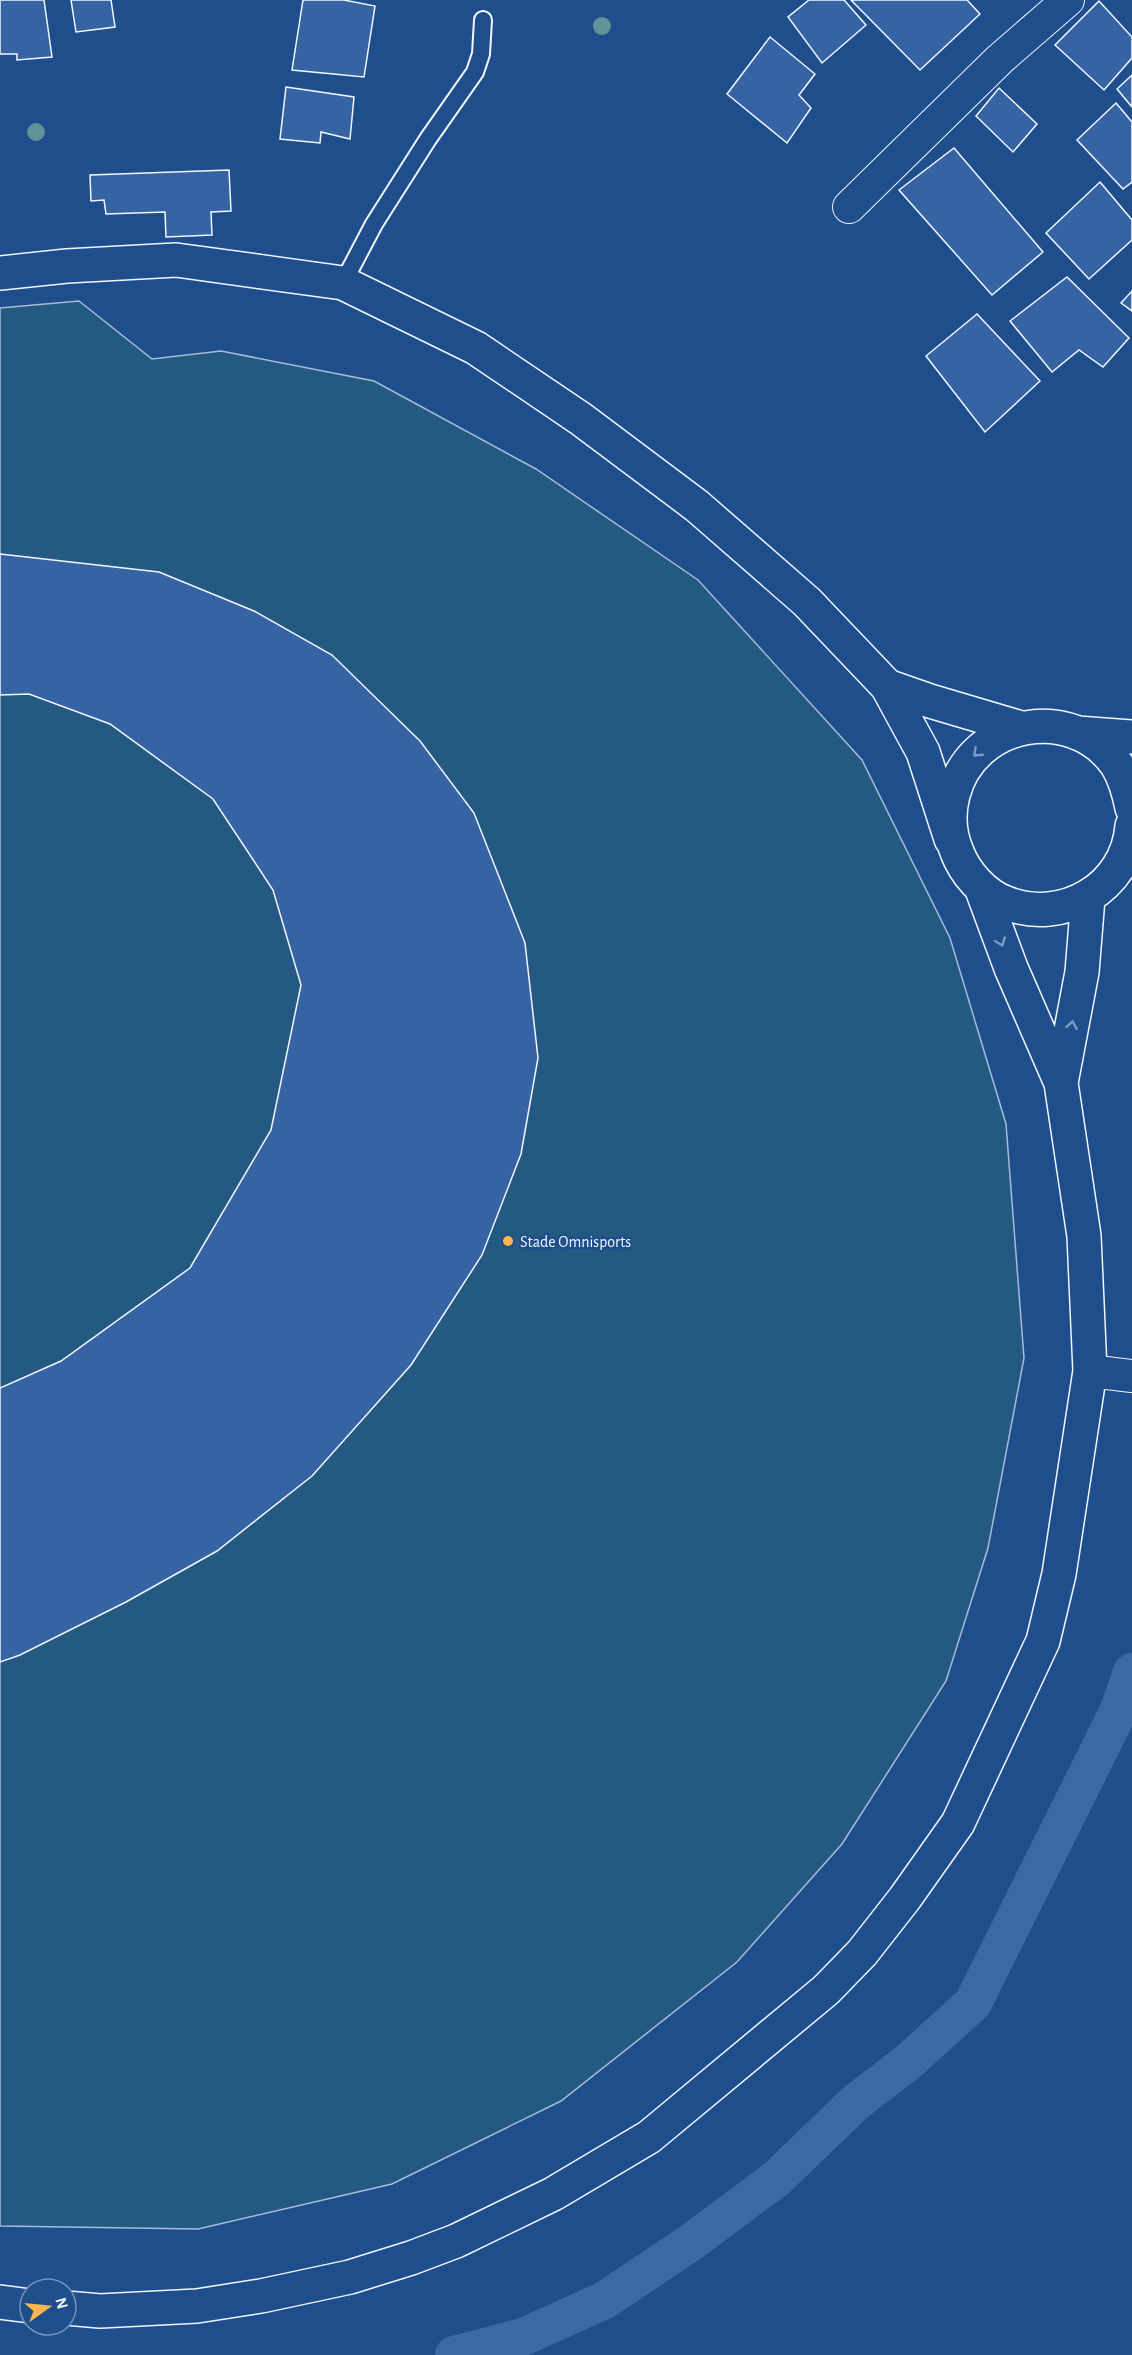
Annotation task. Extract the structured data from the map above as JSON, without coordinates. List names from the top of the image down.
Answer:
{
  "places": ["Stade Omnisports"],
  "north": "right"
}
